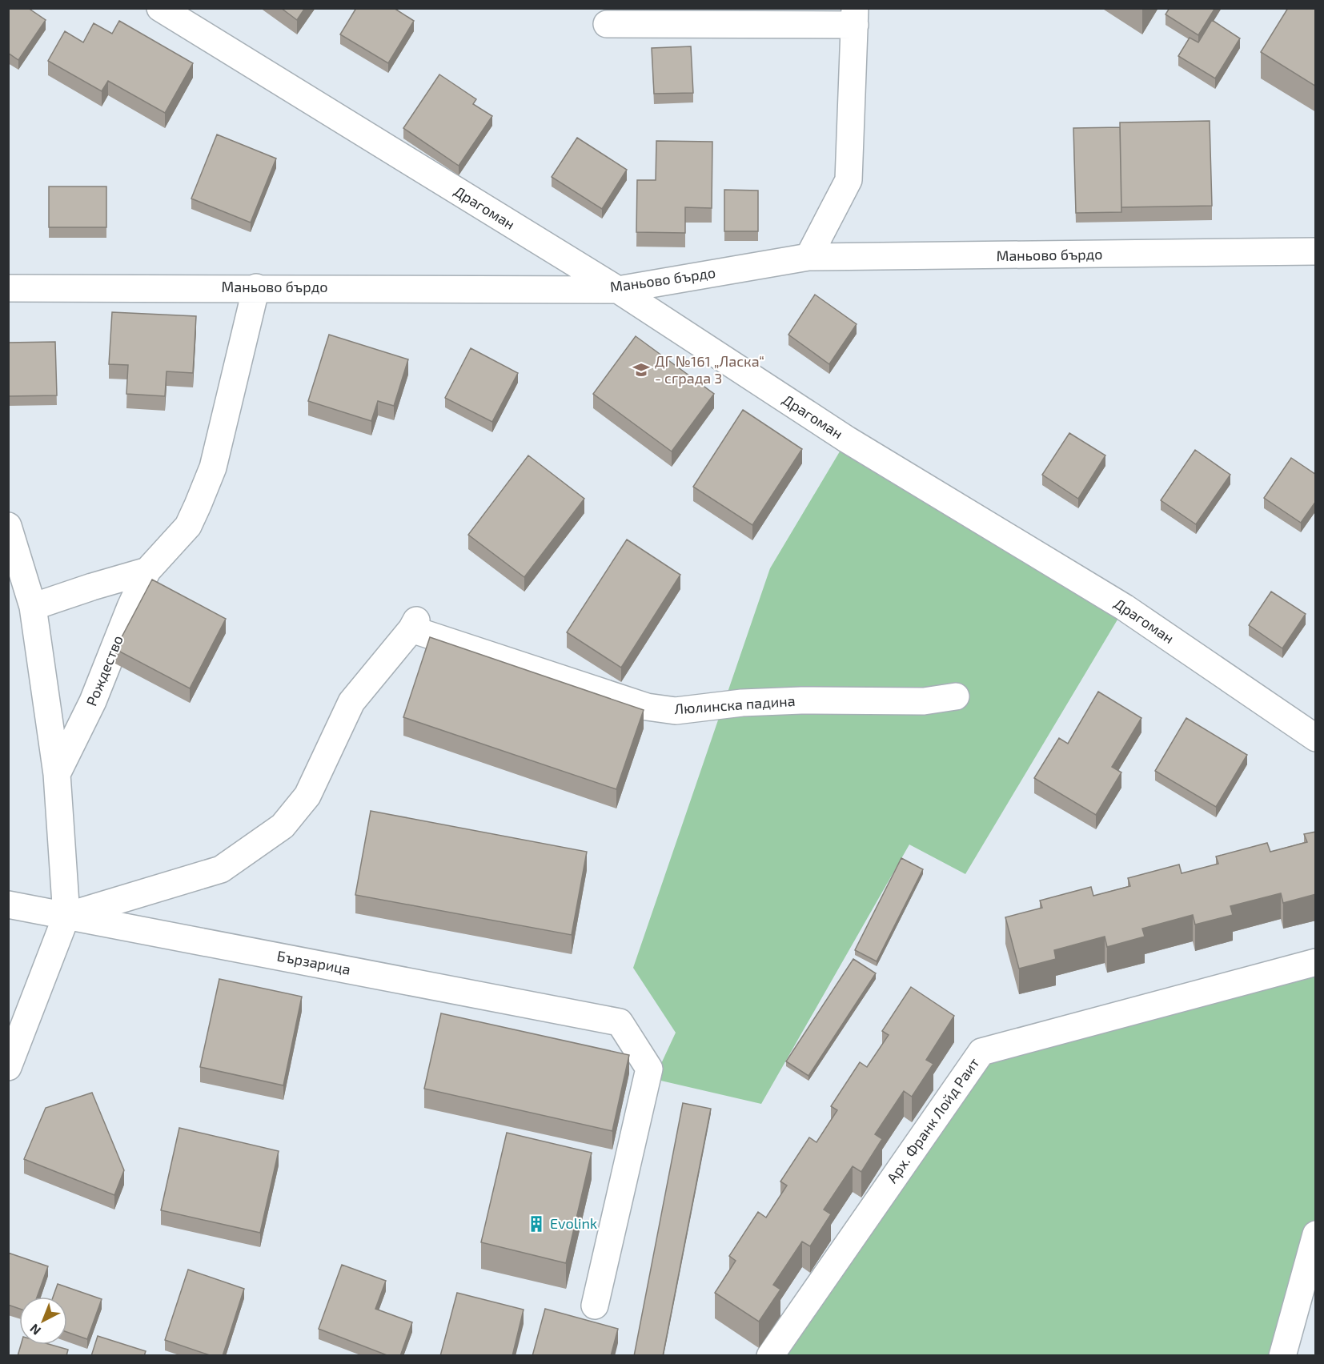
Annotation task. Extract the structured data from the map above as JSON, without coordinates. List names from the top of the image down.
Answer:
{
  "streets": {
    "street": [
      "Драгоман",
      "Маньово бърдо",
      "Рождество",
      "Люлинска падина",
      "Бързарица",
      "Арх. Франк Лойд Раит"
    ]
  },
  "crossings": [
    ["Драгоман", "Маньово бърдо"],
    ["Маньово бърдо", "Рождество"],
    ["Рождество", "Люлинска падина"],
    ["Рождество", "Бързарица"],
    ["Люлинска падина", "Бързарица"]
  ],
  "places": {
    "school or university": ["ДГ №161 „Ласка“ - сграда 3"],
    "building": ["Evolink"]
  },
  "north": "bottom left"
}
